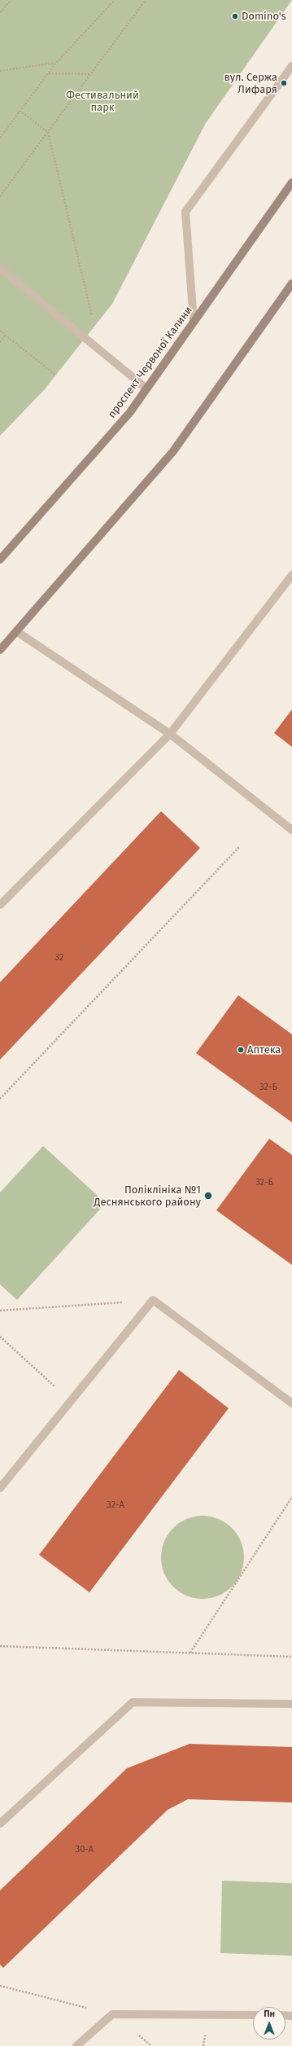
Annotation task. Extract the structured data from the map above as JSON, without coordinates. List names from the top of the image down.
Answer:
{
  "streets": {
    "main road": ["проспект Червоної Калини"]
  },
  "parks": ["Фестивальний парк"],
  "places": [
    "Domino's",
    "вул. Сержа Лифаря",
    "Аптека",
    "Поліклініка №1 Деснянського району"
  ],
  "house_numbers": [
    "32",
    "32-Б",
    "32-Б",
    "32-А",
    "30-А"
  ],
  "north": "top"
}
